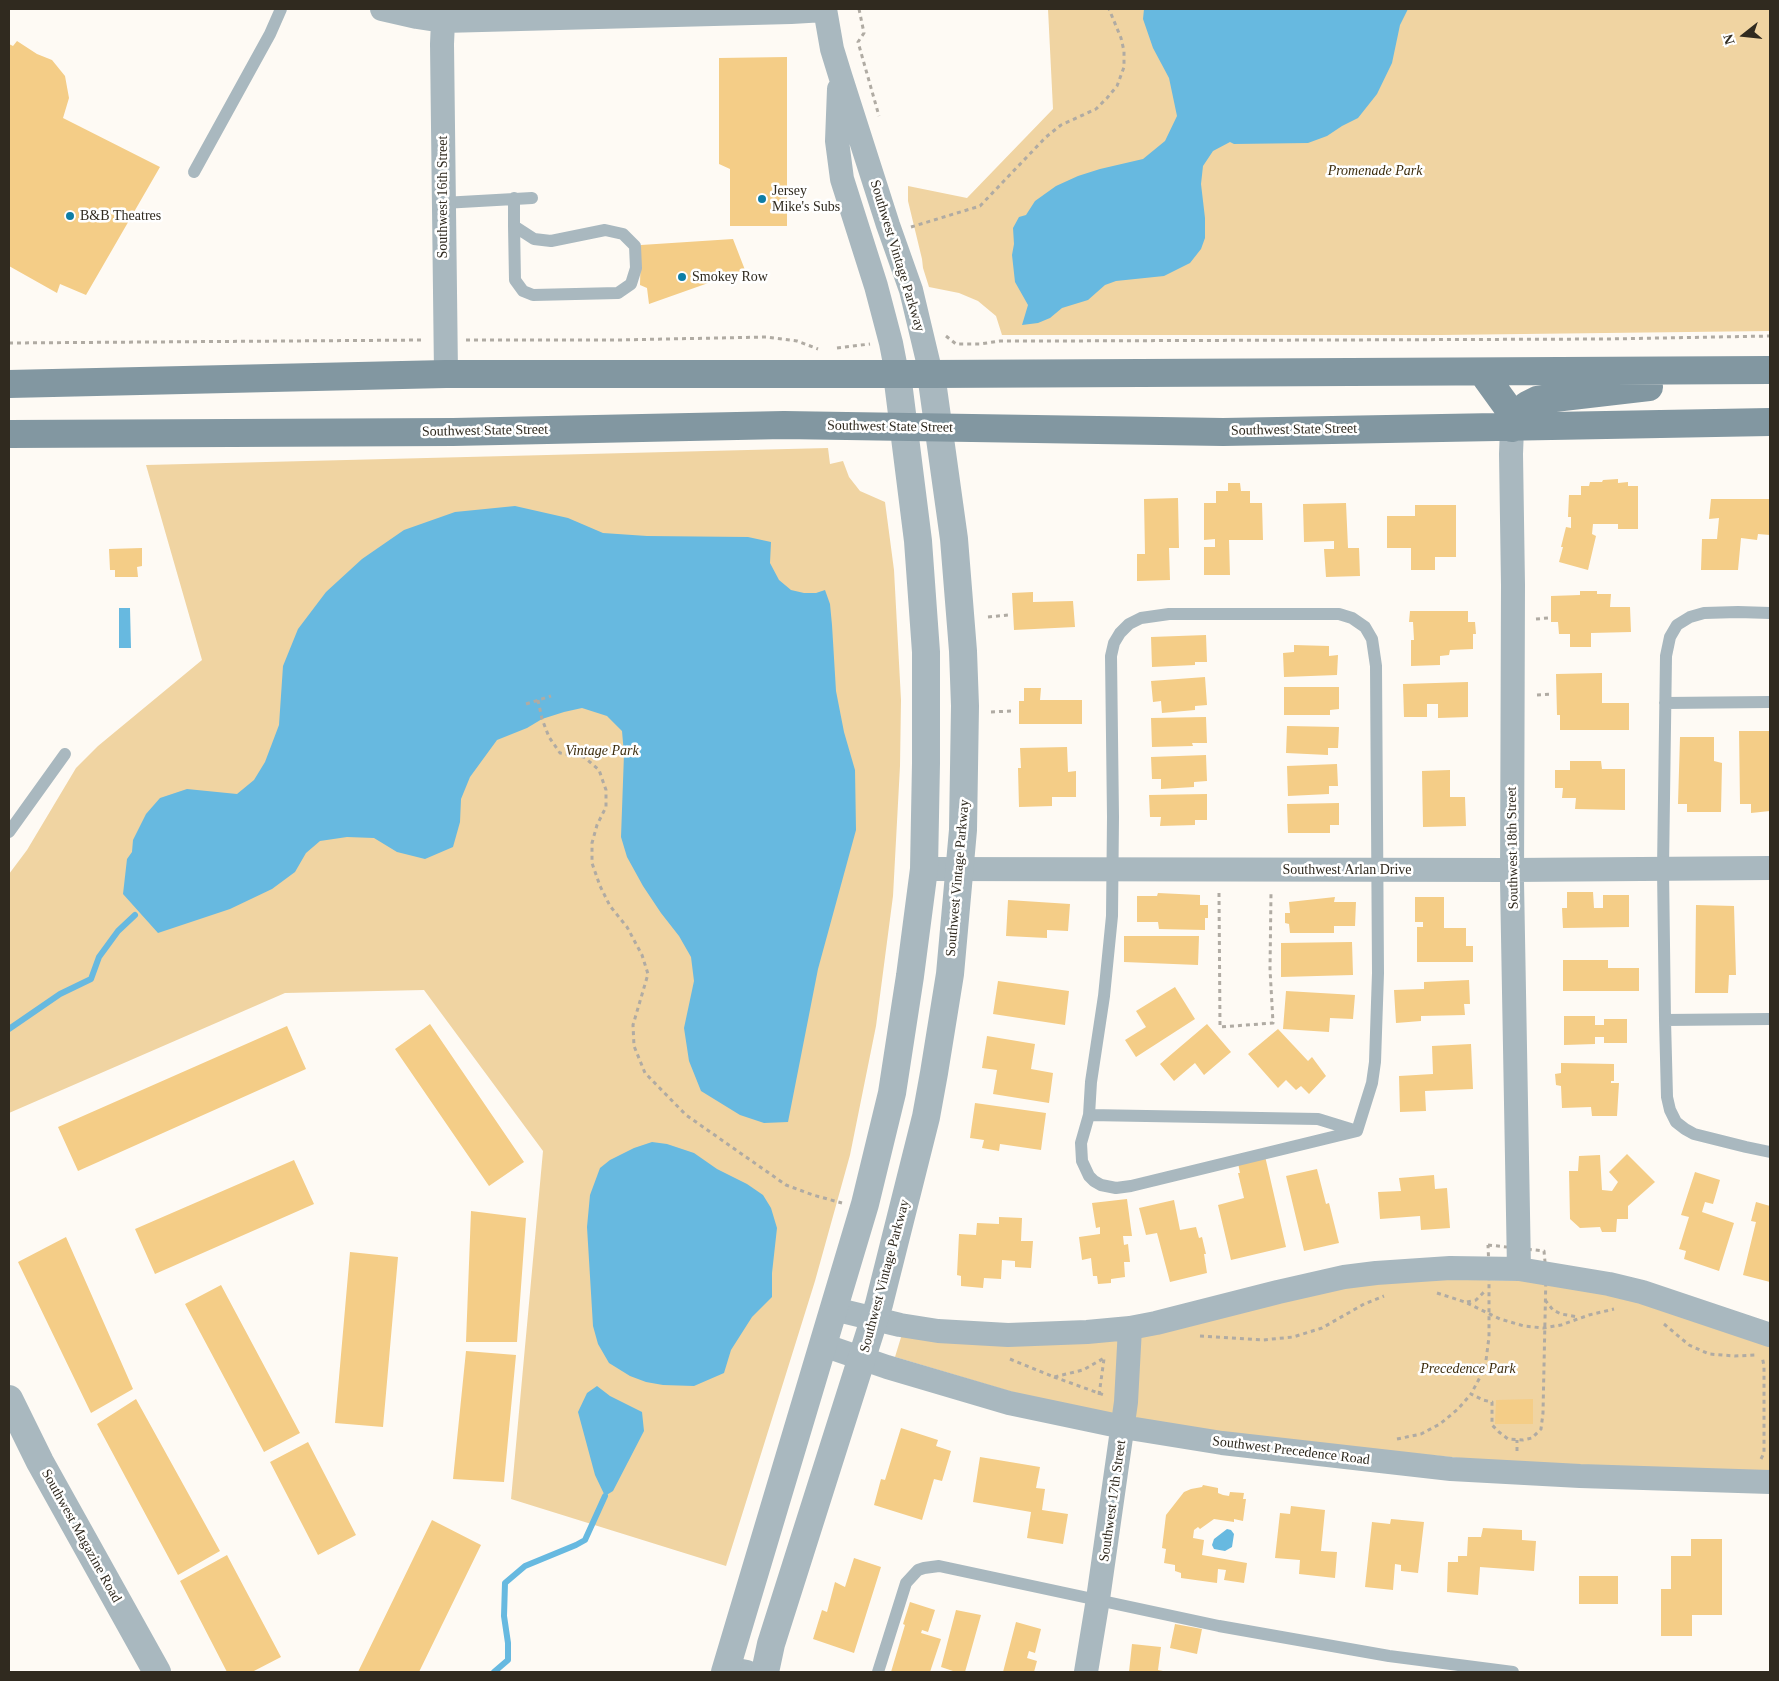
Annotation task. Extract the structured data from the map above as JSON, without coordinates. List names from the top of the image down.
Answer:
{
  "streets": {
    "main road": ["Southwest State Street"],
    "street": [
      "Southwest 16th Street",
      "Southwest Vintage Parkway",
      "Southwest 18th Street",
      "Southwest Arlan Drive",
      "Southwest Precedence Road",
      "Southwest 17th Street",
      "Southwest Magazine Road"
    ]
  },
  "crossings": [
    ["Southwest Vintage Parkway", "Southwest State Street"],
    ["Southwest Vintage Parkway", "Southwest Arlan Drive"],
    ["Southwest Vintage Parkway", "Southwest Precedence Road"],
    ["Southwest State Street", "Southwest 18th Street"],
    ["Southwest 18th Street", "Southwest Arlan Drive"],
    ["Southwest Precedence Road", "Southwest 17th Street"]
  ],
  "parks": ["Promenade Park", "Vintage Park", "Precedence Park"],
  "places": ["Jersey Mike's Subs", "B&B Theatres", "Smokey Row"],
  "north": "left"
}
